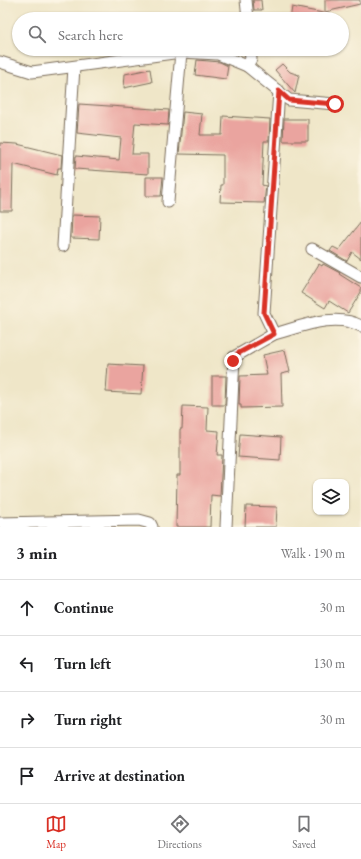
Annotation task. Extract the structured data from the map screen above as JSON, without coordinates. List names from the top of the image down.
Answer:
{
  "page": {
    "search": "Search here",
    "heading": ["3 min", "Walk · 190 m"],
    "list": [
      ["Continue", "30 m"],
      ["Turn left", "130 m"],
      ["Turn right", "30 m"],
      "Arrive at destination"
    ],
    "nav": ["Map", "Directions", "Saved"]
  }
}
